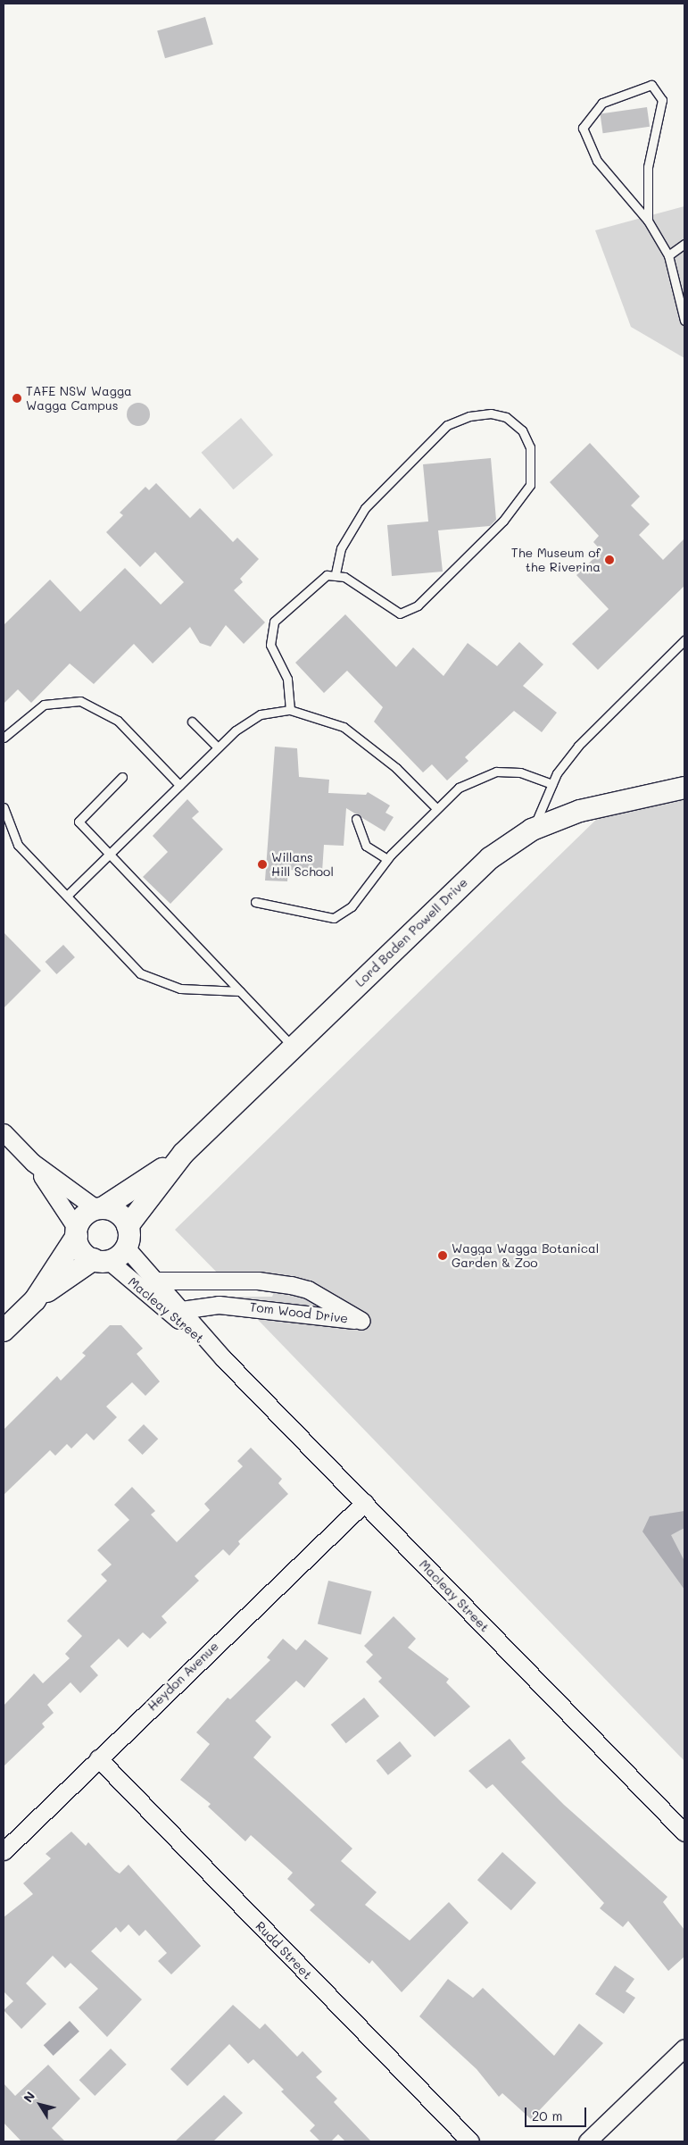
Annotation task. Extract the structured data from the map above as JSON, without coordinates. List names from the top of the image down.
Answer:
{
  "streets": {
    "street": [
      "Lord Baden Powell Drive",
      "Macleay Street",
      "Tom Wood Drive",
      "Heydon Avenue",
      "Rudd Street"
    ]
  },
  "crossings": [
    ["Lord Baden Powell Drive", "Macleay Street"],
    ["Macleay Street", "Tom Wood Drive"],
    ["Macleay Street", "Heydon Avenue"],
    ["Heydon Avenue", "Rudd Street"]
  ],
  "places": [
    "TAFE NSW Wagga Wagga Campus",
    "The Museum of the Riverina",
    "Willans Hill School",
    "Wagga Wagga Botanical Garden & Zoo"
  ],
  "scale_bar": "20 m",
  "north": "top left"
}
